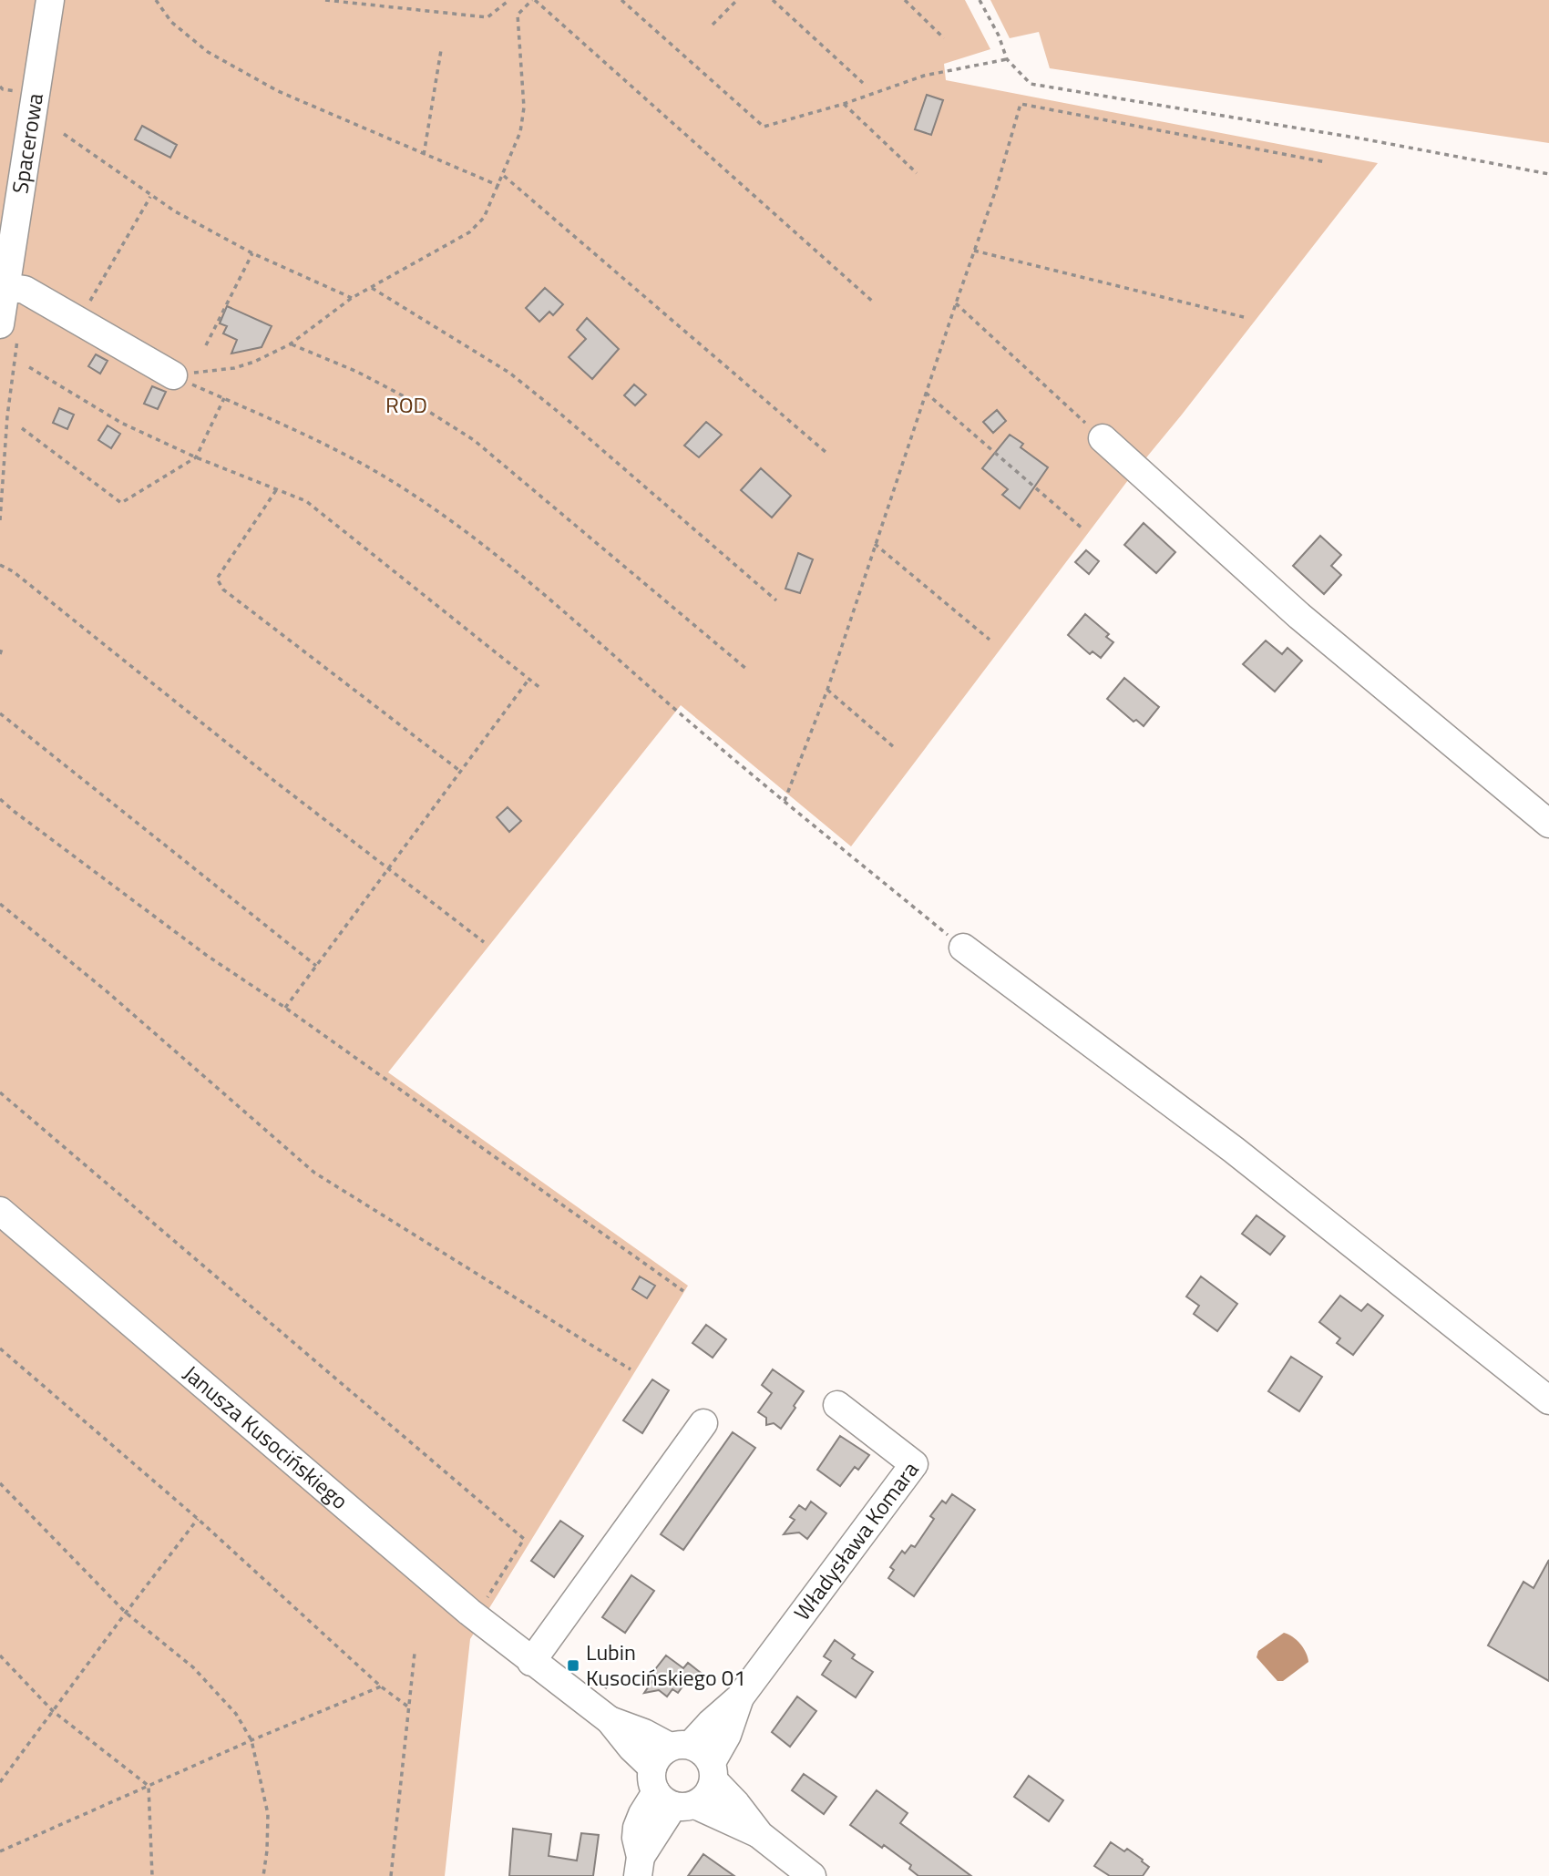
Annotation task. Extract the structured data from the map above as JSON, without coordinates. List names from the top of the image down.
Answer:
{
  "streets": {
    "street": ["Spacerowa", "Janusza Kusocińskiego", "Władysława Komara"]
  },
  "parks": ["ROD"],
  "places": {
    "transit": ["Lubin Kusocińskiego 01"]
  }
}
